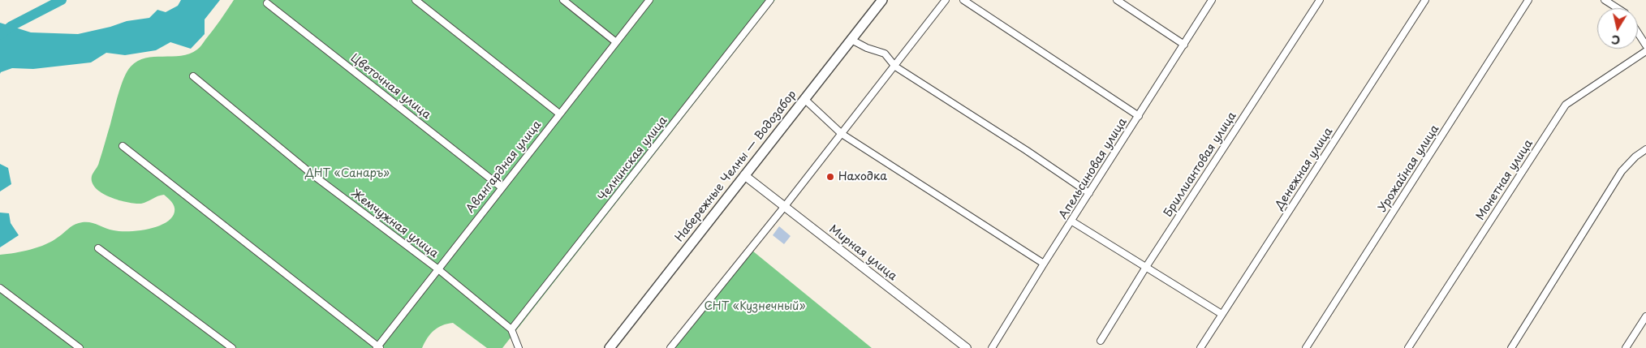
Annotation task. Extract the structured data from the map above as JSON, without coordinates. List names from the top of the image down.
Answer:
{
  "streets": {
    "main road": ["Набережные Челны — Водозабор"],
    "street": [
      "Цветочная улица",
      "Челнинская улица",
      "Бриллиантовая улица",
      "Авангардная улица",
      "Апельсиновая улица",
      "Денежная улица",
      "Урожайная улица",
      "Монетная улица",
      "Жемчужная улица",
      "Мирная улица"
    ]
  },
  "crossings": [
    ["Цветочная улица", "Авангардная улица"],
    ["Челнинская улица", "Жемчужная улица"],
    ["Набережные Челны — Водозабор", "Мирная улица"],
    ["Авангардная улица", "Жемчужная улица"]
  ],
  "parks": ["ДНТ «Санаръ»", "СНТ «Кузнечный»"],
  "places": ["Находка"],
  "north": "bottom"
}
